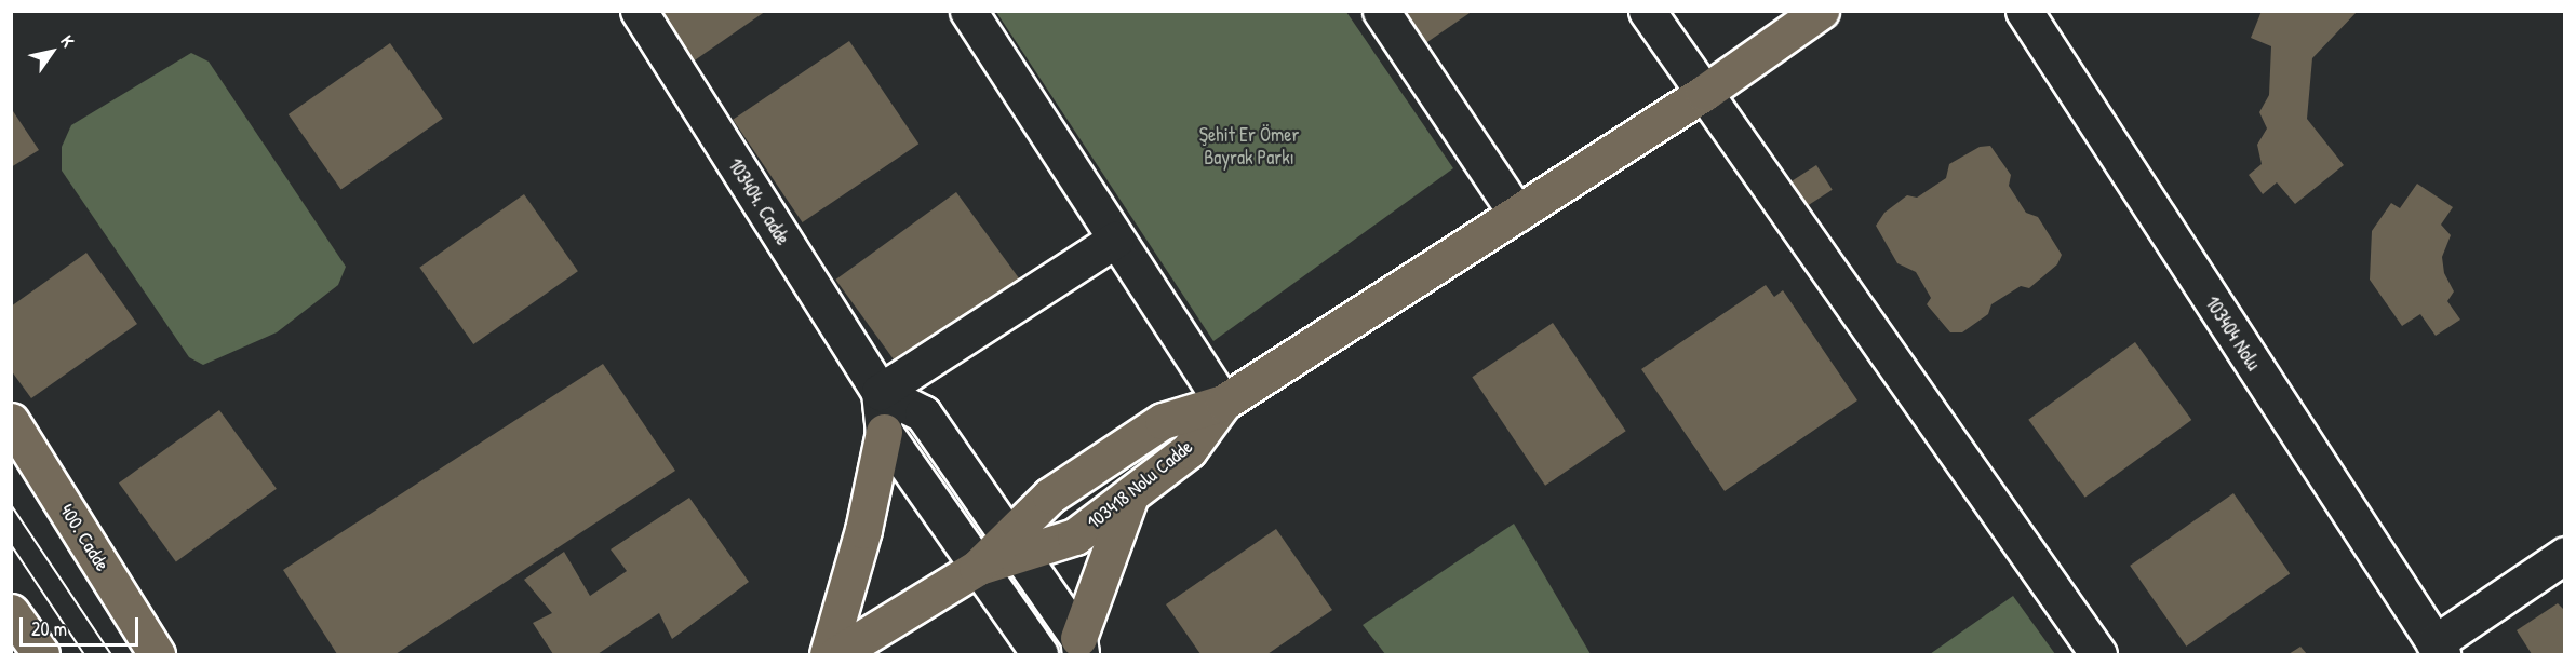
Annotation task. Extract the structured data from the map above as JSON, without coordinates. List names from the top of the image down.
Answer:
{
  "streets": {
    "main road": ["103418 Nolu Cadde", "400. Cadde"],
    "street": ["103404. Cadde", "103404 Nolu"]
  },
  "crossings": [
    ["103404. Cadde", "103418 Nolu Cadde"]
  ],
  "parks": ["Şehit Er Ömer Bayrak Parkı"],
  "scale_bar": "20 m",
  "north": "top right"
}
